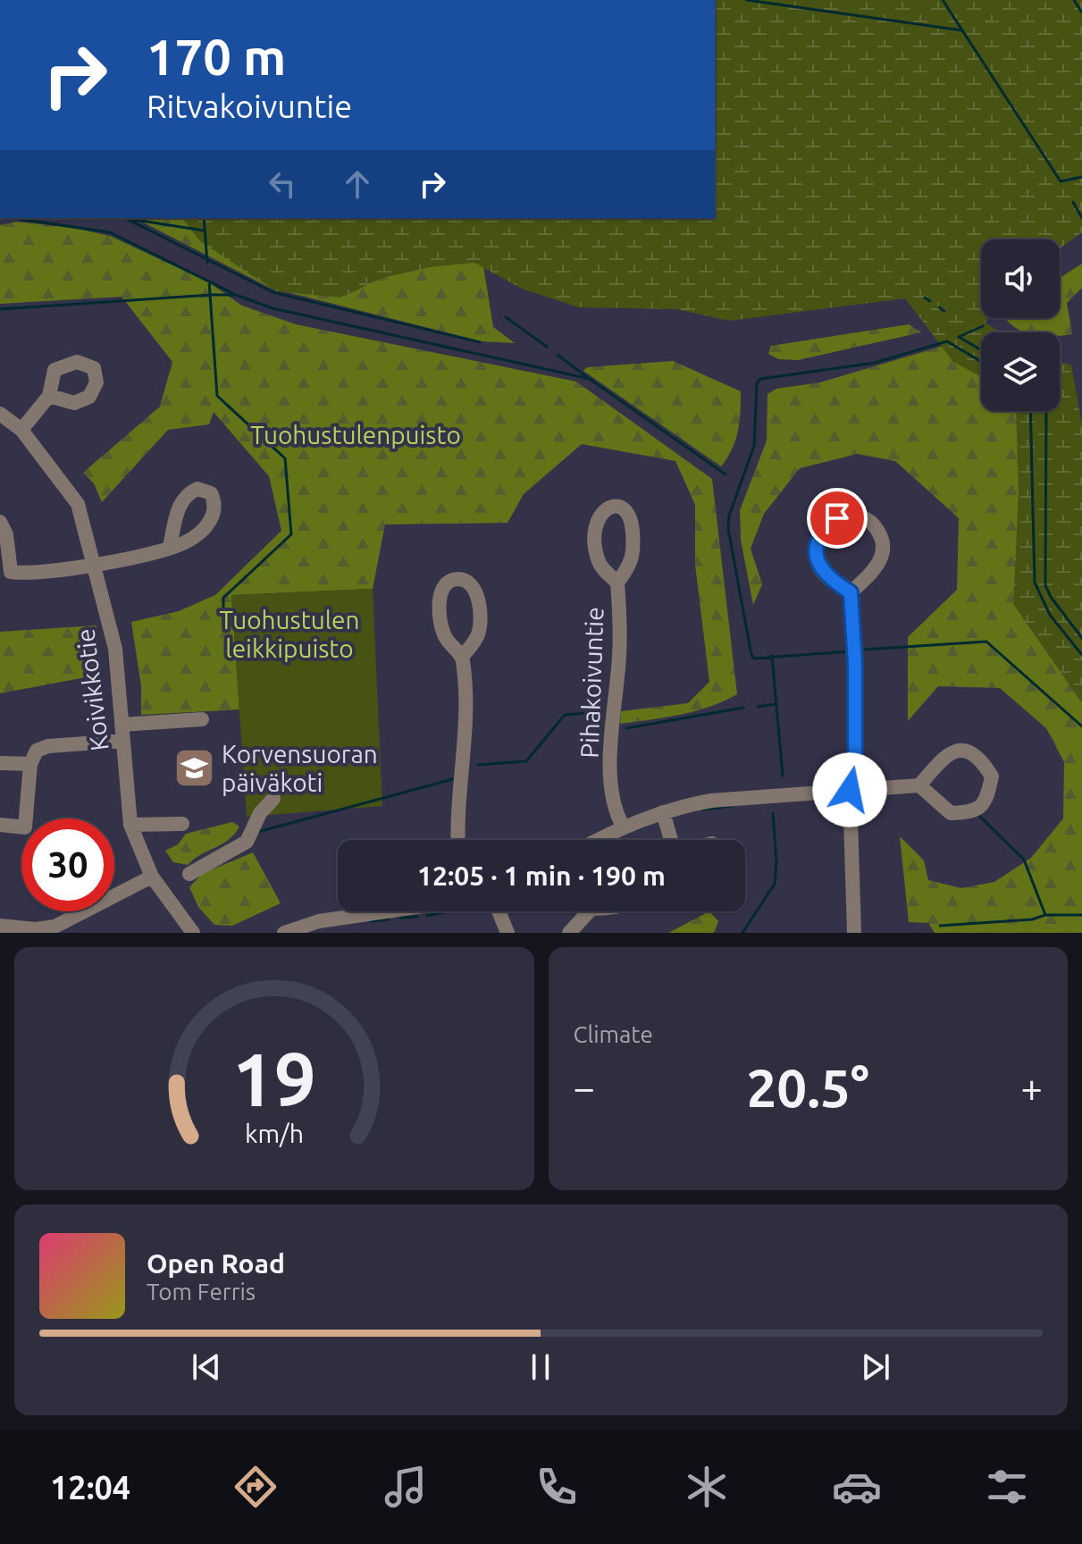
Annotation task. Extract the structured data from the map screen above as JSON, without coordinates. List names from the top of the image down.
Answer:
{
  "streets": {
    "street": ["Pihakoivuntie", "Koivikkotie"]
  },
  "parks": ["Tuohustulenpuisto", "Tuohustulen leikkipuisto"],
  "places": {
    "school or university": ["Korvensuoran päiväkoti"]
  },
  "page": {
    "turn": ["170 m", "Ritvakoivuntie"],
    "limit": "30",
    "trip": "12:05 · 1 min · 190 m",
    "tile": "Climate",
    "heat": ["−", "20.5°", "+"],
    "song": ["Open Road", "Tom Ferris"],
    "tabs": "12:04",
    "gauge": ["19", "km/h"]
  }
}
